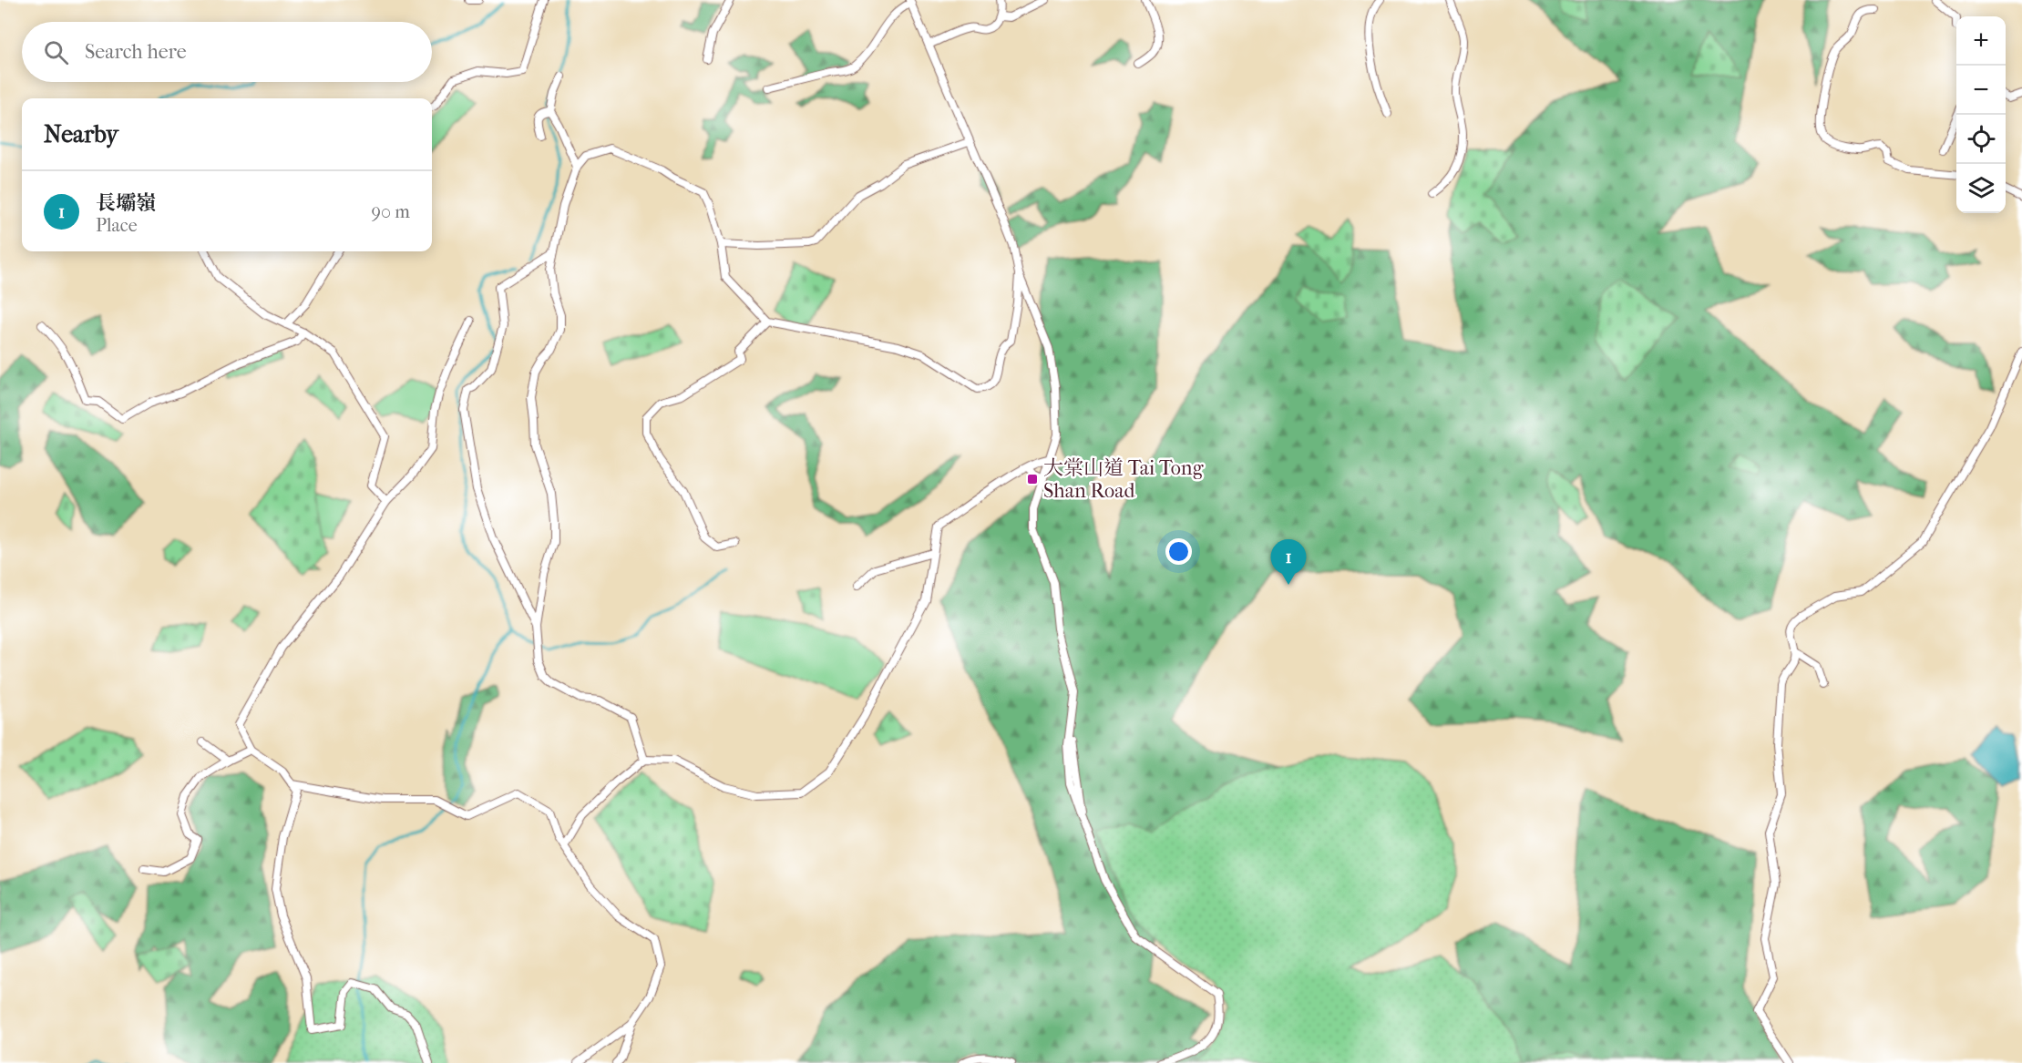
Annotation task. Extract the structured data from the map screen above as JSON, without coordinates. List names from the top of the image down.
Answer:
{
  "places": {
    "transit": ["大棠山道 Tai Tong Shan Road"]
  },
  "page": {
    "map_buttons": ["+", "−"],
    "search": "Search here",
    "heading": "Nearby",
    "list": [
      {
        "mark": "1",
        "name": "長壩嶺",
        "note": "Place",
        "value": "90 m"
      }
    ],
    "pins": "1"
  }
}
